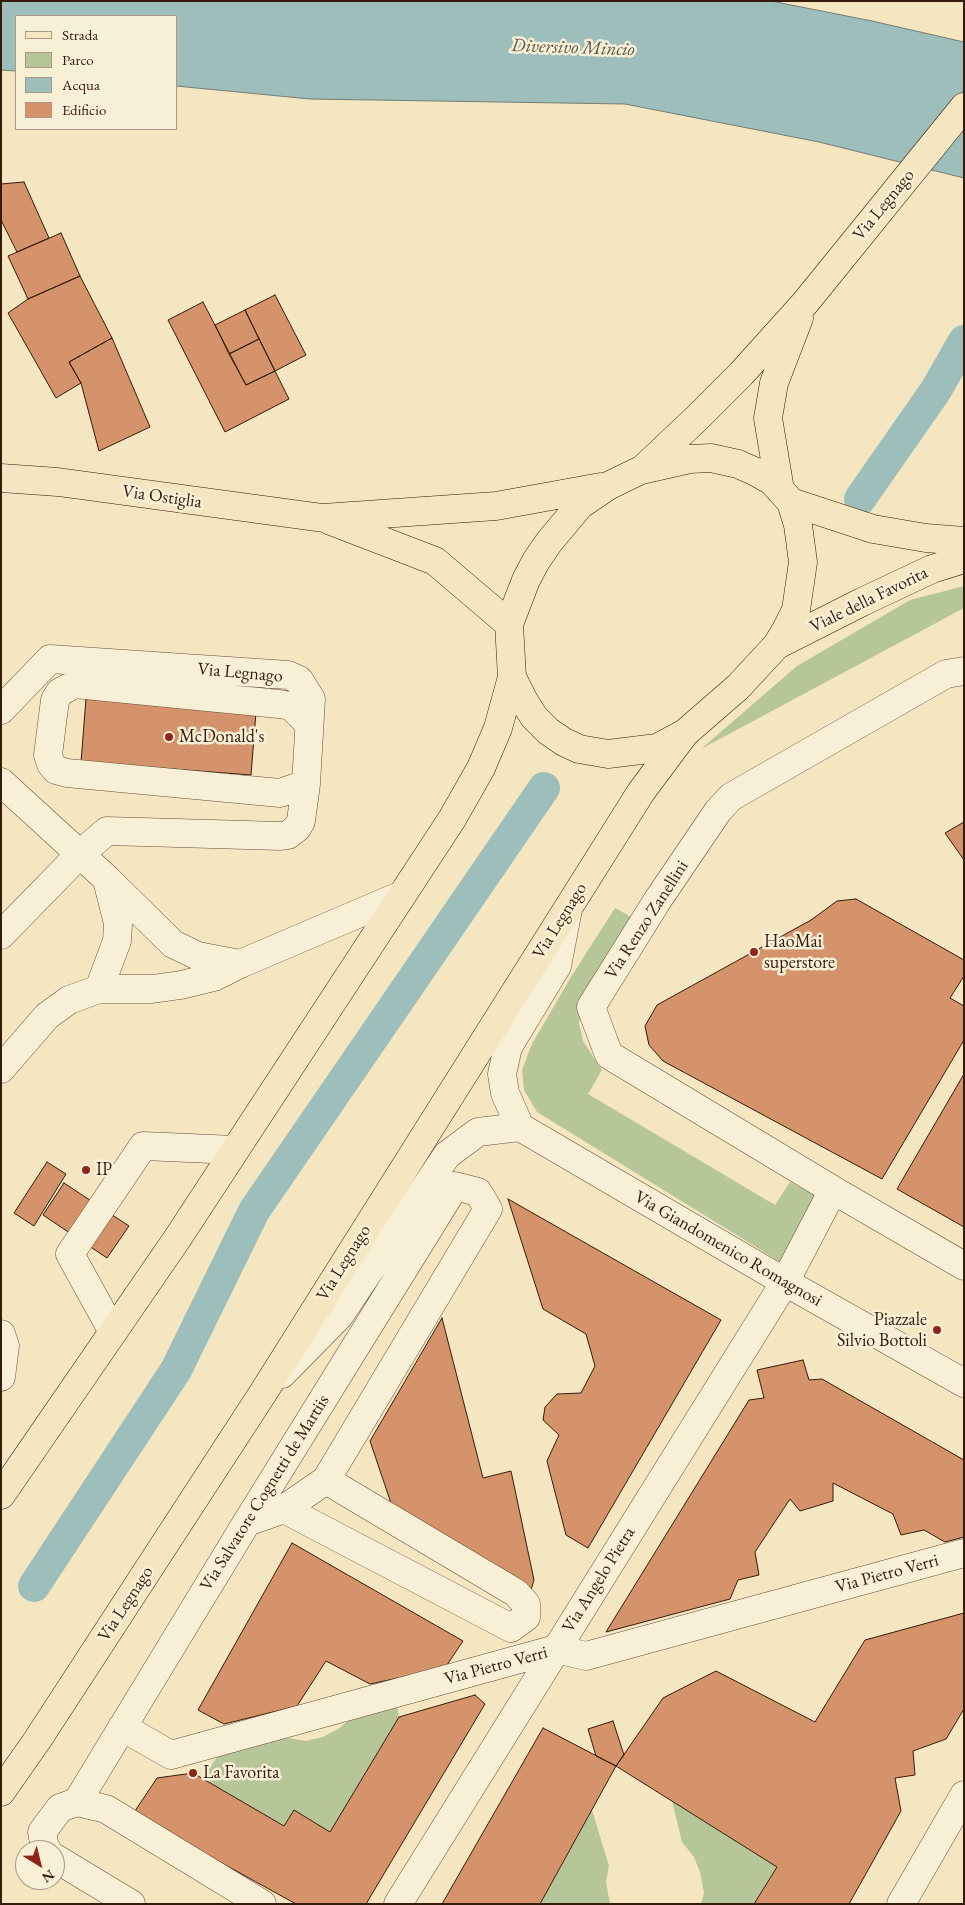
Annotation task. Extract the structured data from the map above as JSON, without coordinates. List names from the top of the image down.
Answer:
{
  "streets": {
    "main road": ["Via Legnago", "Via Ostiglia", "Viale della Favorita"],
    "street": [
      "Via Renzo Zanellini",
      "Via Giandomenico Romagnosi",
      "Via Salvatore Cognetti de Martiis",
      "Via Pietro Verri",
      "Via Angelo Pietra"
    ]
  },
  "crossings": [
    ["Via Legnago", "Via Ostiglia"],
    ["Via Legnago", "Viale della Favorita"],
    ["Via Giandomenico Romagnosi", "Via Angelo Pietra"],
    ["Via Salvatore Cognetti de Martiis", "Via Pietro Verri"],
    ["Via Pietro Verri", "Via Angelo Pietra"]
  ],
  "water": ["Diversivo Mincio"],
  "places": [
    "McDonald's",
    "HaoMai superstore",
    "IP",
    "Piazzale Silvio Bottoli",
    "La Favorita"
  ],
  "legend": [
    "Strada",
    "Parco",
    "Acqua",
    "Edificio"
  ],
  "north": "bottom right"
}
